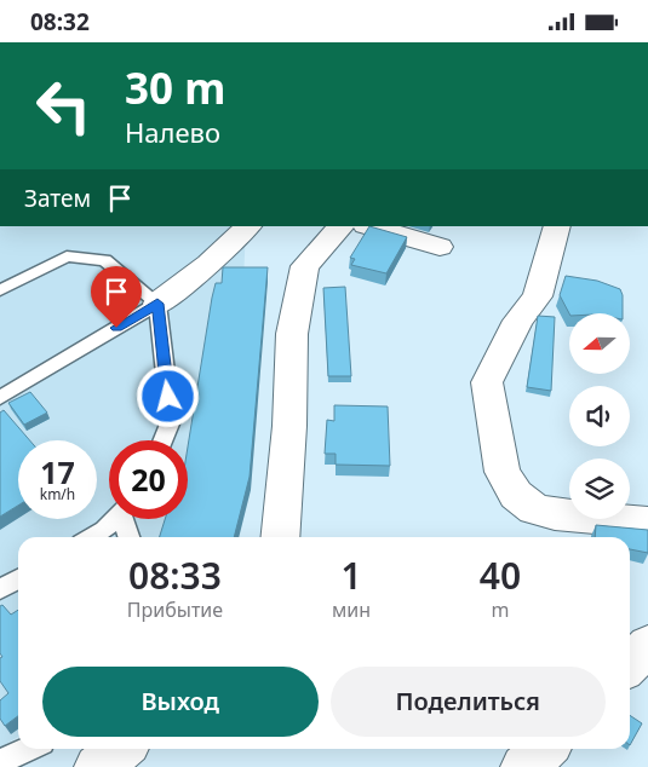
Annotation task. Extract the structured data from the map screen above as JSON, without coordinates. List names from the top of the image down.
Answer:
{
  "north": "left",
  "page": {
    "status": "08:32",
    "turn": ["30 m", "Налево"],
    "then": "Затем",
    "speed": "17 km/h",
    "limit": "20",
    "eta": [
      "08:33",
      "Прибытие",
      "1",
      "мин",
      "40",
      "m"
    ],
    "buttons": ["Выход", "Поделиться"]
  }
}
